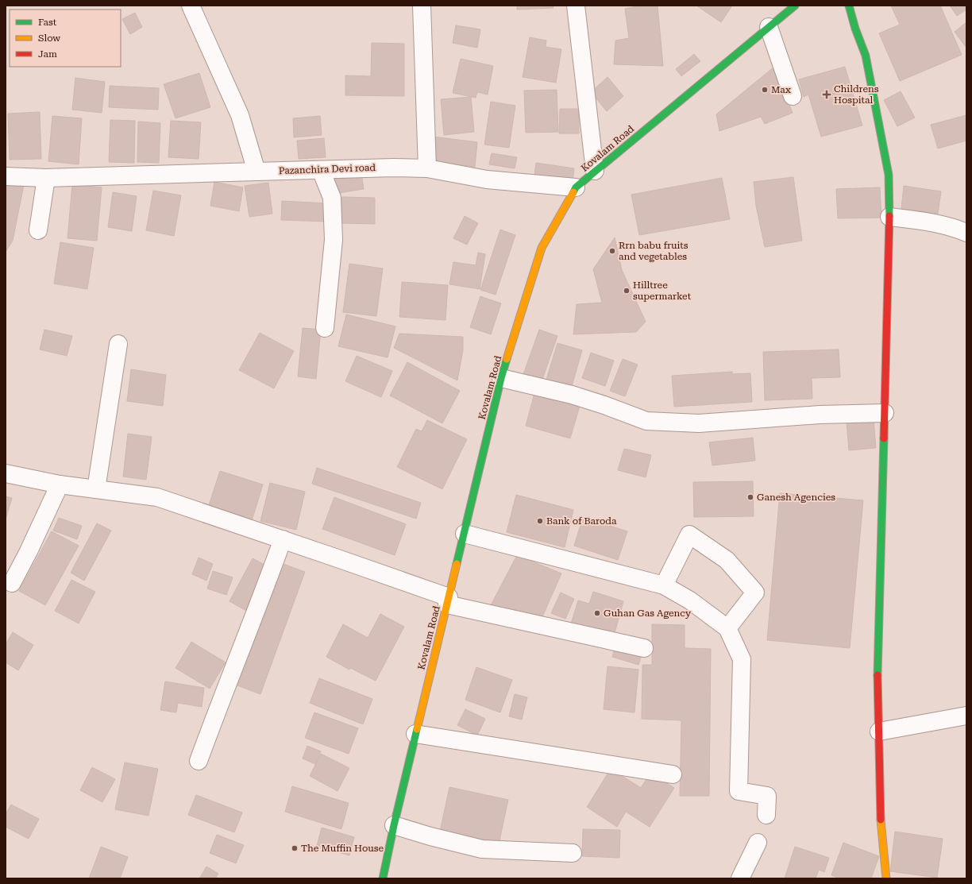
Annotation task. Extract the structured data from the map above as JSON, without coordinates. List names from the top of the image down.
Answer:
{
  "streets": {
    "main road": ["Kovalam Road"],
    "street": ["Pazanchira Devi road"]
  },
  "crossings": [
    ["Kovalam Road", "Pazanchira Devi road"]
  ],
  "places": {
    "other": [
      "Max",
      "Rrn babu fruits and vegetables",
      "Hilltree supermarket",
      "Ganesh Agencies",
      "Bank of Baroda",
      "Guhan Gas Agency",
      "The Muffin House"
    ],
    "health": ["Childrens Hospital"]
  },
  "legend": ["Fast", "Slow", "Jam"]
}
